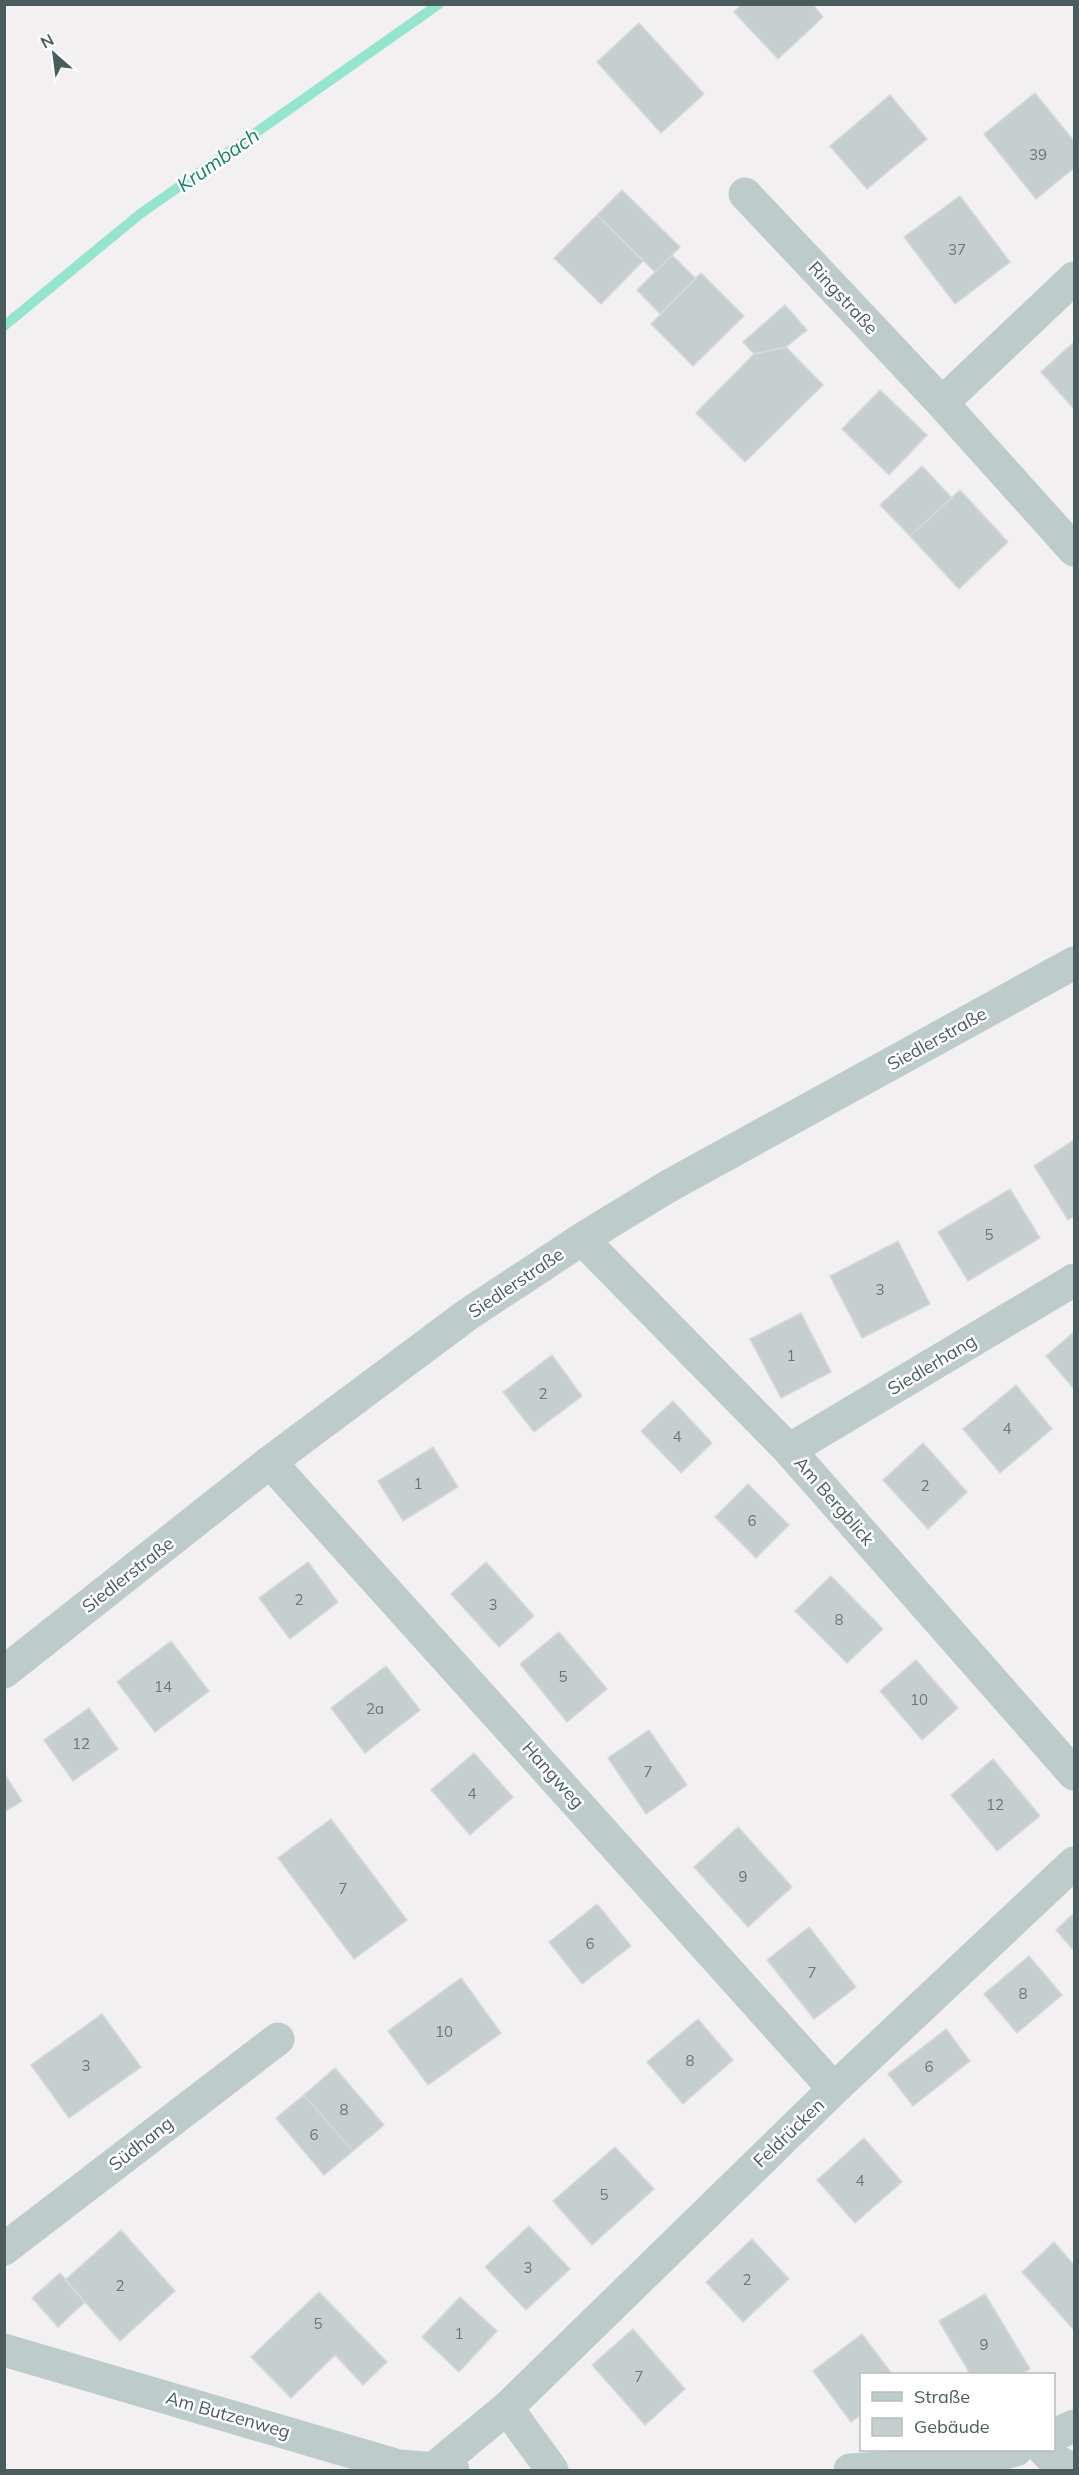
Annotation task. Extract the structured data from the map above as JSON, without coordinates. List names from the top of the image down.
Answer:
{
  "streets": {
    "street": [
      "Ringstraße",
      "Siedlerstraße",
      "Siedlerhang",
      "Am Bergblick",
      "Hangweg",
      "Feldrücken",
      "Südhang",
      "Am Butzenweg"
    ]
  },
  "crossings": [
    ["Siedlerstraße", "Am Bergblick"],
    ["Siedlerstraße", "Hangweg"],
    ["Siedlerhang", "Am Bergblick"],
    ["Hangweg", "Feldrücken"],
    ["Feldrücken", "Am Butzenweg"]
  ],
  "water": ["Krumbach"],
  "house_numbers": [
    "39",
    "37",
    "5",
    "3",
    "1",
    "2",
    "4",
    "4",
    "1",
    "2",
    "6",
    "2",
    "3",
    "8",
    "5",
    "14",
    "10",
    "2a",
    "12",
    "7",
    "4",
    "12",
    "9",
    "7",
    "6",
    "7",
    "8",
    "10",
    "8",
    "3",
    "6",
    "8",
    "6",
    "4",
    "5",
    "3",
    "2",
    "2",
    "5",
    "1",
    "9",
    "7"
  ],
  "legend": ["Straße", "Gebäude"],
  "north": "top left"
}
